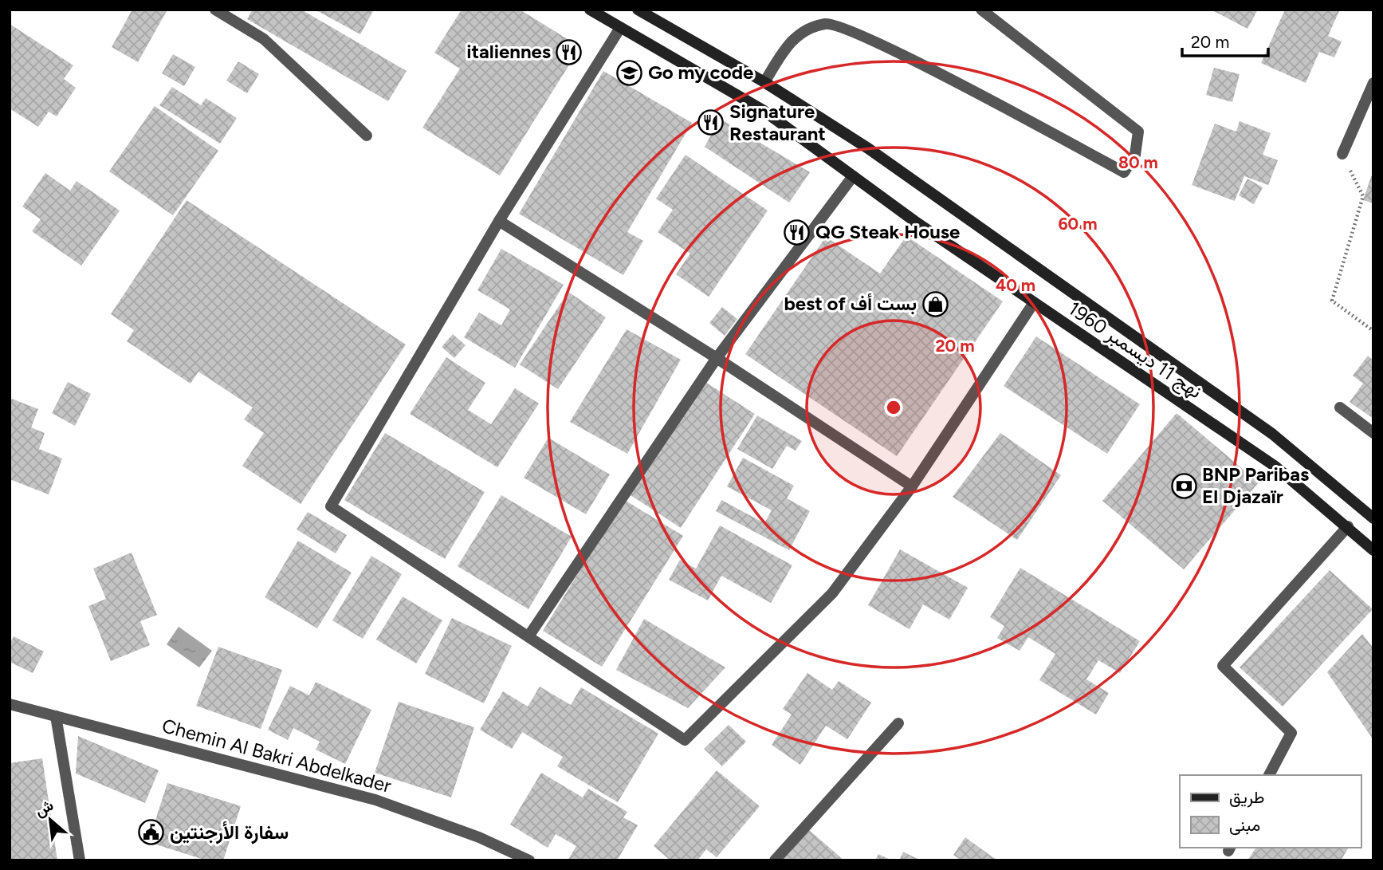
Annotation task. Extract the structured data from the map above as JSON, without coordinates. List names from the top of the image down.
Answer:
{
  "streets": {
    "main road": ["نهج 11 ديسمبر 1960"],
    "street": ["Chemin Al Bakri Abdelkader"]
  },
  "places": {
    "restaurant": ["italiennes", "Signature Restaurant", "QG Steak House"],
    "school or university": ["Go my code"],
    "shop": ["best of بست أف"],
    "bank": ["BNP Paribas El Djazaïr"],
    "public building": ["سفارة الأرجنتين"]
  },
  "legend": ["طريق", "مبنى"],
  "scale_bar": "20 m",
  "north": "top left",
  "rings": [
    "80 m",
    "60 m",
    "40 m",
    "20 m"
  ]
}
